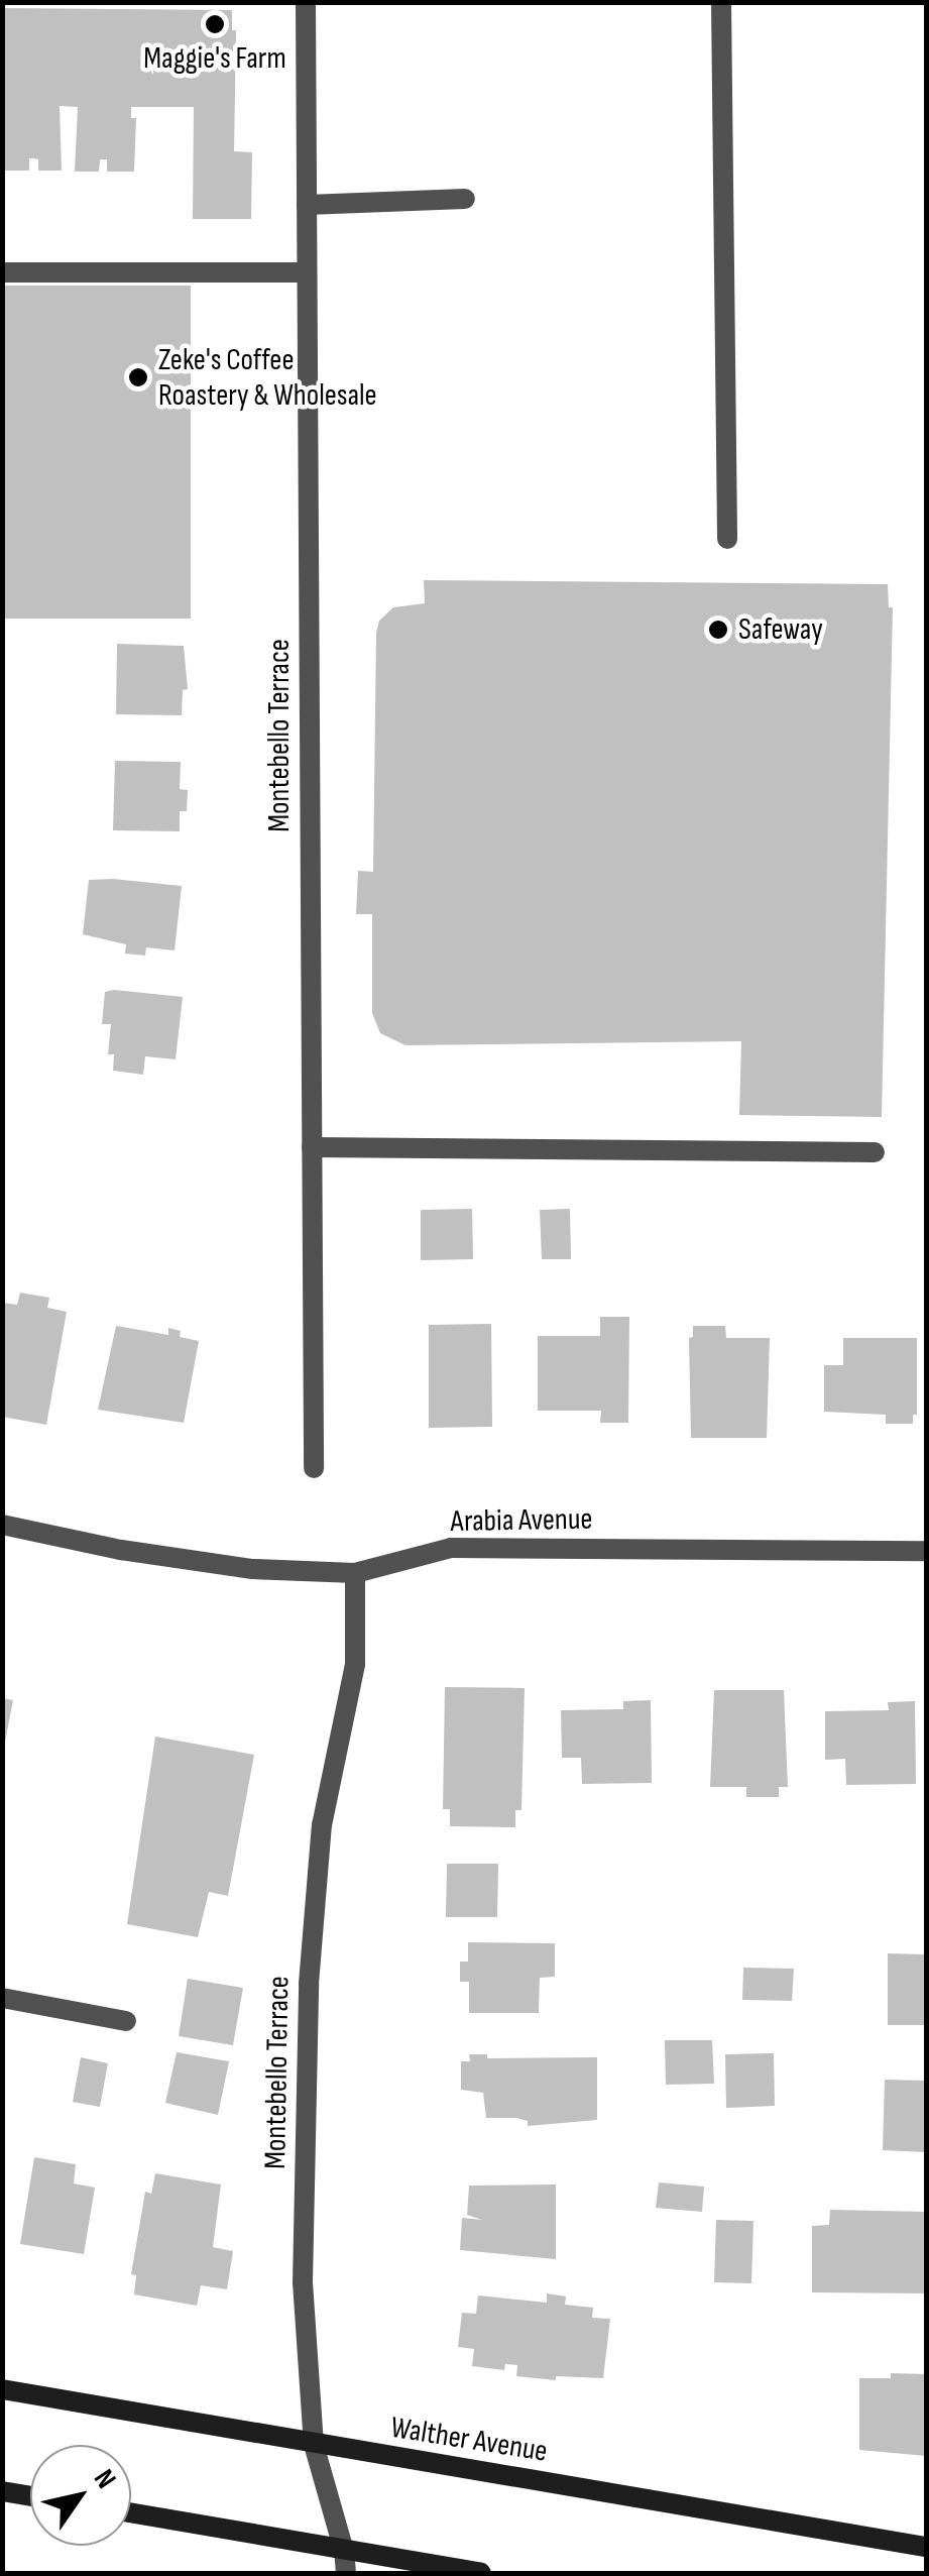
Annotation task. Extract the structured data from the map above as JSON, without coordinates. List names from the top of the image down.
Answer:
{
  "streets": {
    "main road": ["Walther Avenue"],
    "street": ["Montebello Terrace", "Arabia Avenue"]
  },
  "crossings": [
    ["Montebello Terrace", "Arabia Avenue"],
    ["Montebello Terrace", "Walther Avenue"]
  ],
  "places": ["Maggie's Farm", "Zeke's Coffee Roastery & Wholesale", "Safeway"],
  "north": "top right"
}
